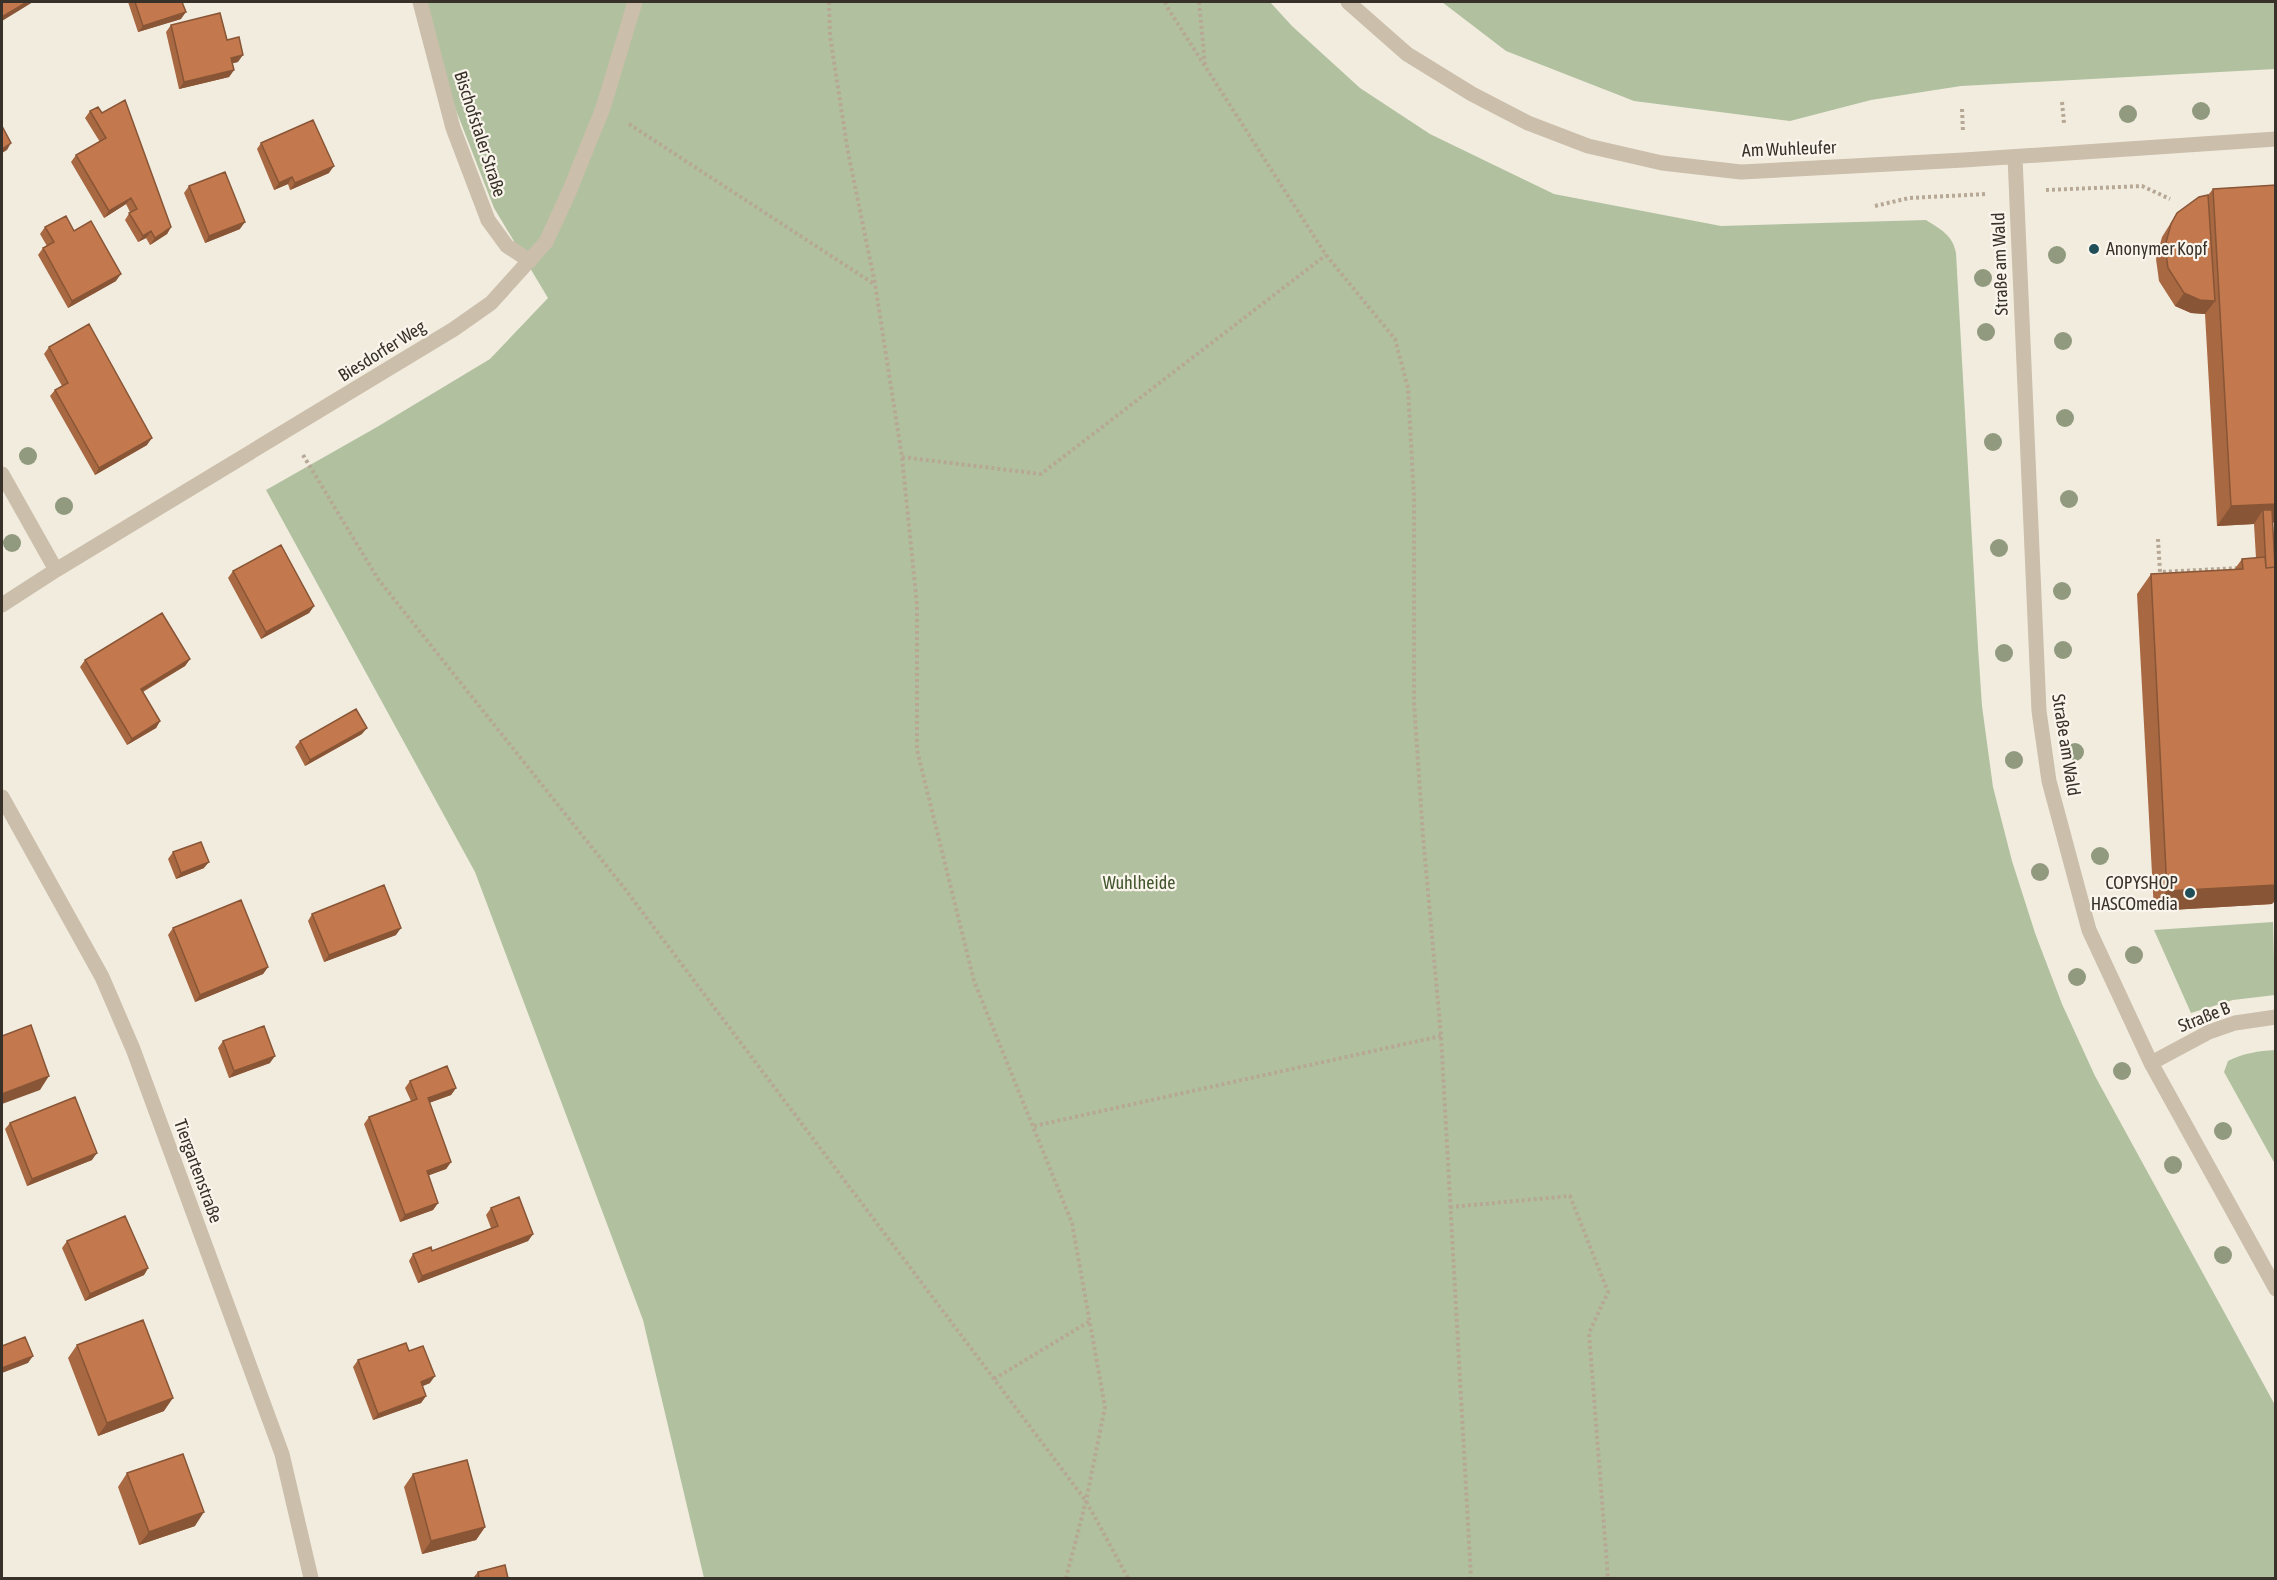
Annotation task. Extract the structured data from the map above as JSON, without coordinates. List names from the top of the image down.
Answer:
{
  "streets": {
    "street": [
      "Bischofstaler Straße",
      "Am Wuhleufer",
      "Straße am Wald",
      "Biesdorfer Weg",
      "Straße B",
      "Tiergartenstraße"
    ]
  },
  "crossings": [
    ["Bischofstaler Straße", "Biesdorfer Weg"],
    ["Am Wuhleufer", "Straße am Wald"],
    ["Straße am Wald", "Straße B"]
  ],
  "parks": ["Wuhlheide"],
  "places": ["Anonymer Kopf", "COPYSHOP HASCOmedia"]
}
